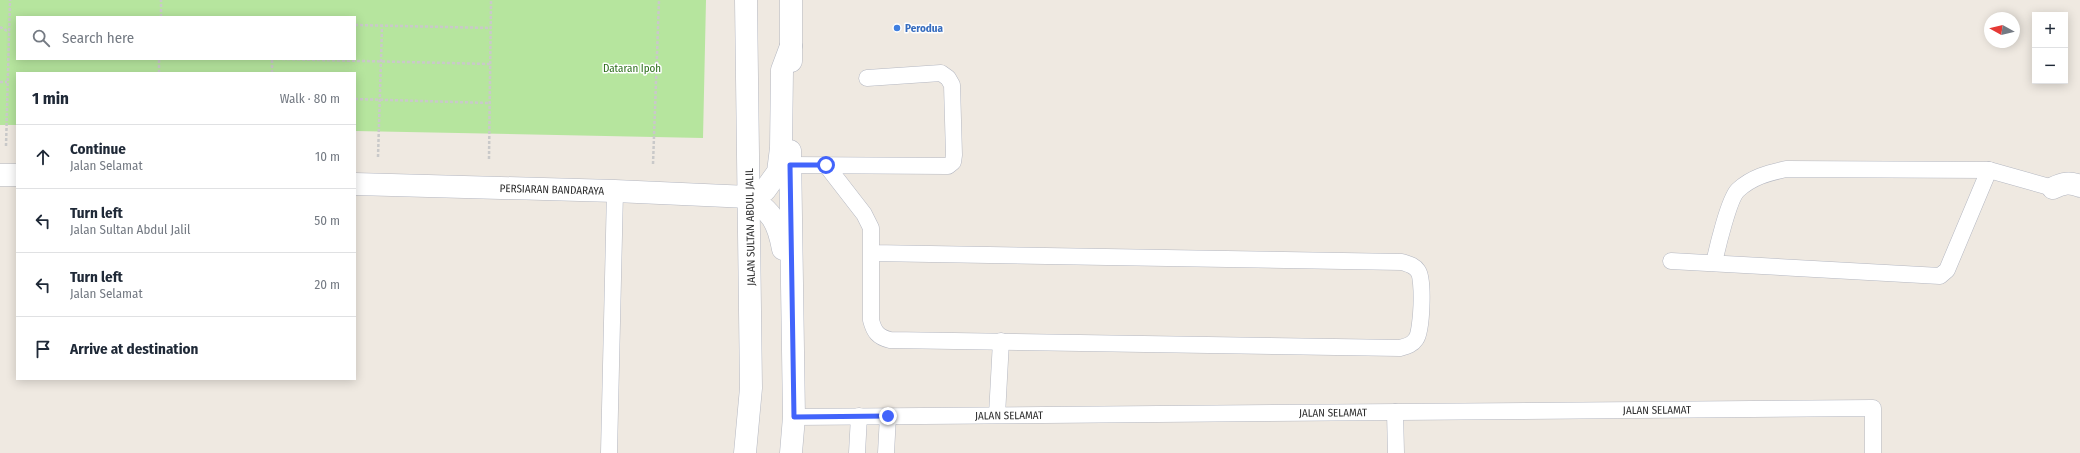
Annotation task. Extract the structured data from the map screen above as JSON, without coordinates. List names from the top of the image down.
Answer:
{
  "streets": {
    "street": ["PERSIARAN BANDARAYA", "JALAN SULTAN ABDUL JALIL"],
    "lane": ["JALAN SELAMAT"]
  },
  "crossings": [
    ["PERSIARAN BANDARAYA", "JALAN SULTAN ABDUL JALIL"]
  ],
  "parks": ["Dataran Ipoh"],
  "places": ["Perodua"],
  "north": "left",
  "page": {
    "map_buttons": ["+", "−"],
    "search": "Search here",
    "heading": ["1 min", "Walk · 80 m"],
    "list": [
      ["Continue", "Jalan Selamat", "10 m"],
      ["Turn left", "Jalan Sultan Abdul Jalil", "50 m"],
      ["Turn left", "Jalan Selamat", "20 m"],
      "Arrive at destination"
    ]
  }
}
